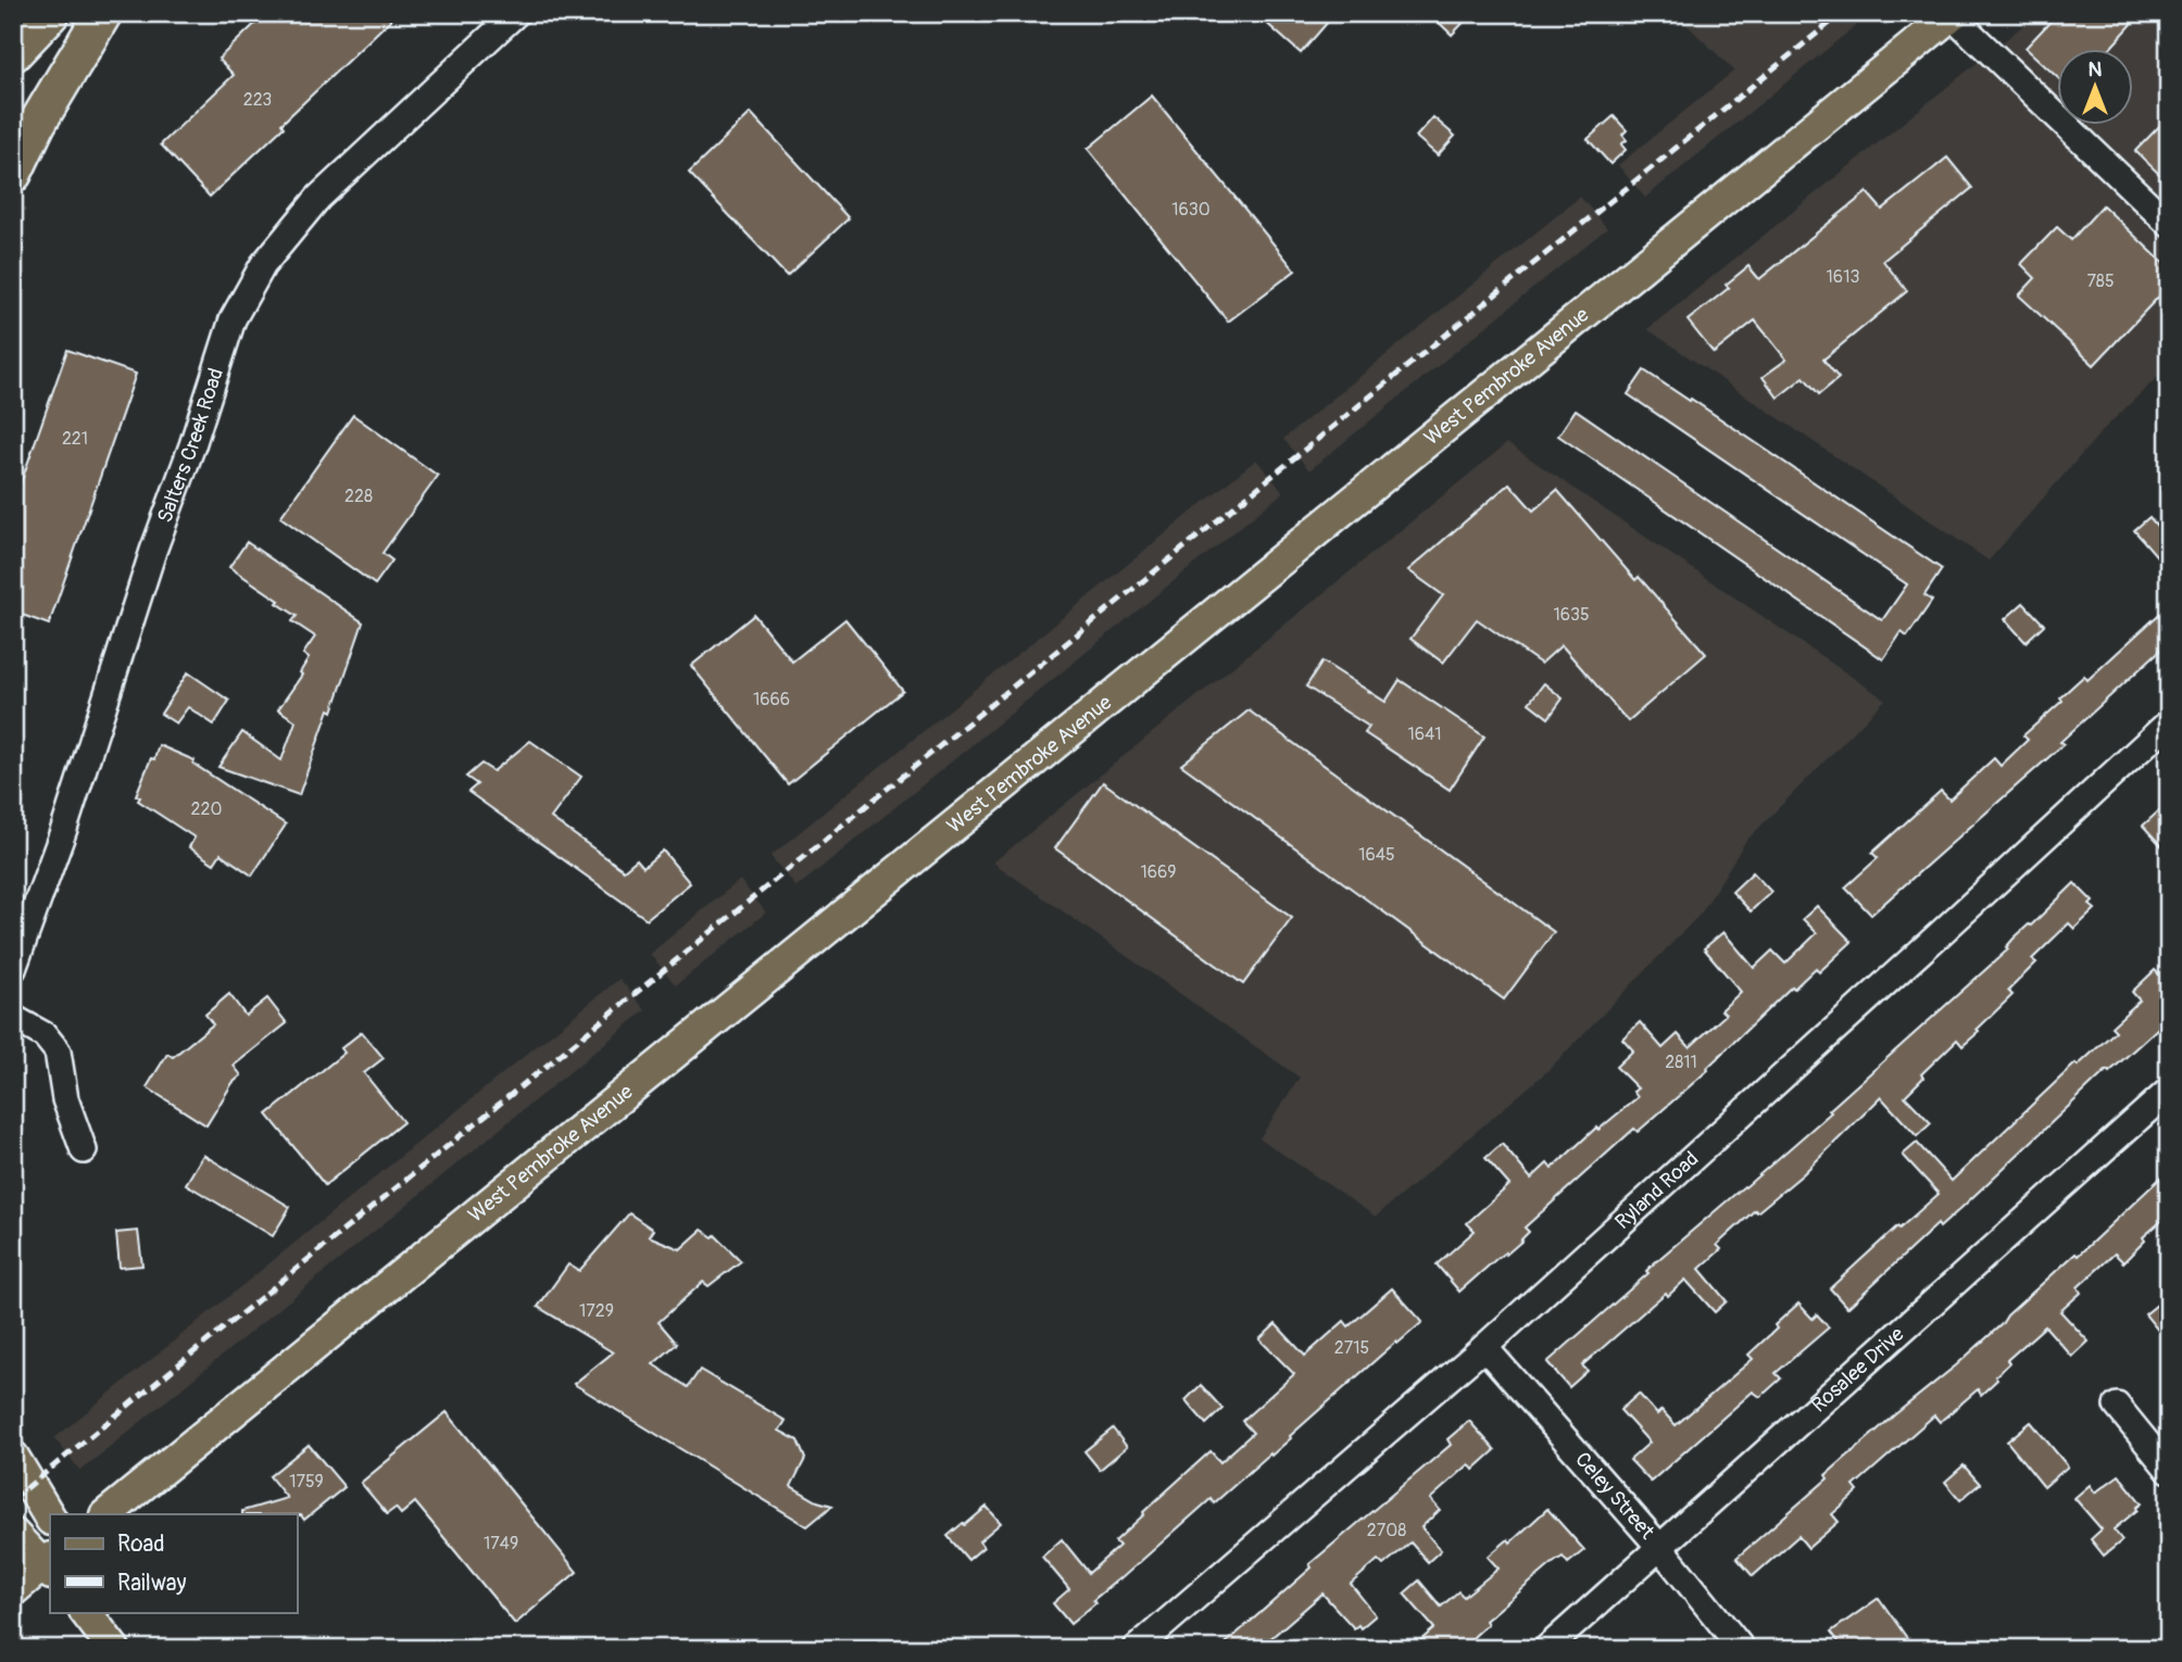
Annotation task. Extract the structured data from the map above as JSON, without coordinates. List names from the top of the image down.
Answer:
{
  "streets": {
    "main road": ["West Pembroke Avenue"],
    "street": [
      "Salters Creek Road",
      "Ryland Road",
      "Rosalee Drive",
      "Celey Street"
    ]
  },
  "crossings": [
    ["Ryland Road", "Celey Street"],
    ["Rosalee Drive", "Celey Street"]
  ],
  "house_numbers": [
    "223",
    "1630",
    "1613",
    "785",
    "221",
    "228",
    "1635",
    "1666",
    "1641",
    "220",
    "1645",
    "1669",
    "2811",
    "1729",
    "2715",
    "1759",
    "2708",
    "1749"
  ],
  "legend": ["Road", "Railway"],
  "north": "top"
}
